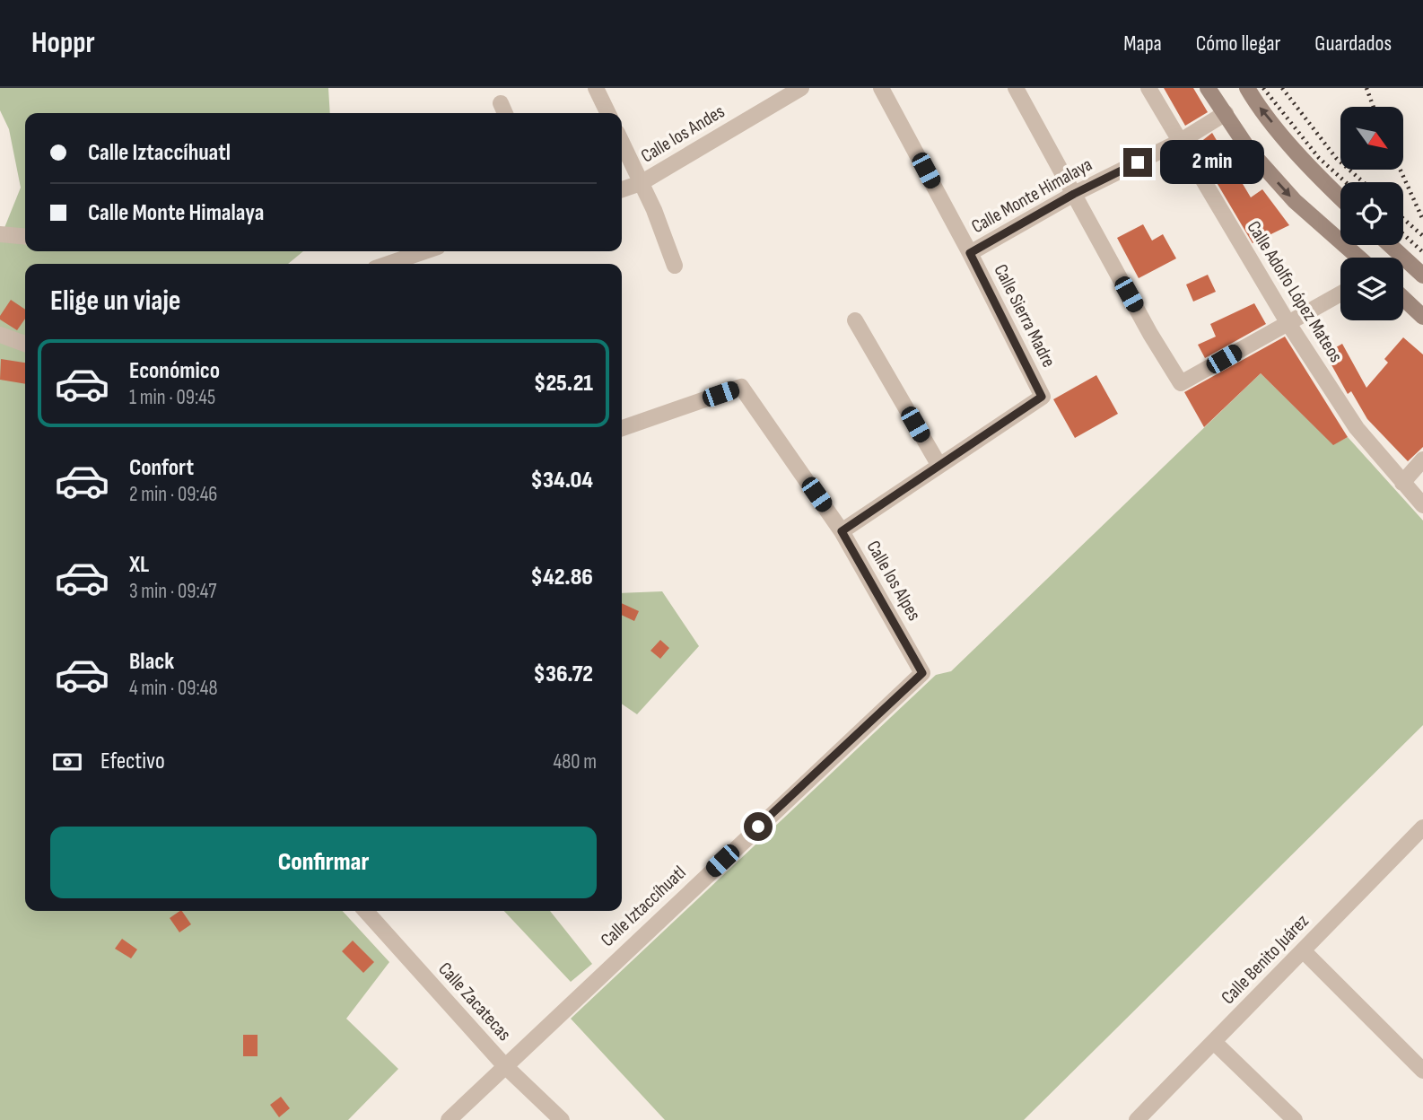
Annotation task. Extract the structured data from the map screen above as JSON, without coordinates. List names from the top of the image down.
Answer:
{
  "streets": {
    "street": [
      "Calle los Andes",
      "Calle Monte Himalaya",
      "Calle Adolfo López Mateos",
      "Calle Sierra Madre",
      "Calle los Alpes",
      "Calle Iztaccíhuatl",
      "Calle Benito Juárez",
      "Calle Zacatecas"
    ]
  },
  "crossings": [
    ["Calle Monte Himalaya", "Calle Adolfo López Mateos"],
    ["Calle Monte Himalaya", "Calle Sierra Madre"],
    ["Calle los Alpes", "Calle Iztaccíhuatl"],
    ["Calle Iztaccíhuatl", "Calle Zacatecas"]
  ],
  "north": "bottom right",
  "page": {
    "header": "Hoppr",
    "nav": ["Mapa", "Cómo llegar", "Guardados"],
    "banner": ["Calle Iztaccíhuatl", "Calle Monte Himalaya"],
    "bubble": "2 min",
    "heading": "Elige un viaje",
    "list": [
      {
        "name": "Económico",
        "note": "1 min · 09:45",
        "value": "$25.21"
      },
      {
        "name": "Confort",
        "note": "2 min · 09:46",
        "value": "$34.04"
      },
      {
        "name": "XL",
        "note": "3 min · 09:47",
        "value": "$42.86"
      },
      {
        "name": "Black",
        "note": "4 min · 09:48",
        "value": "$36.72"
      }
    ],
    "pay": ["Efectivo", "480 m"],
    "buttons": "Confirmar"
  }
}
